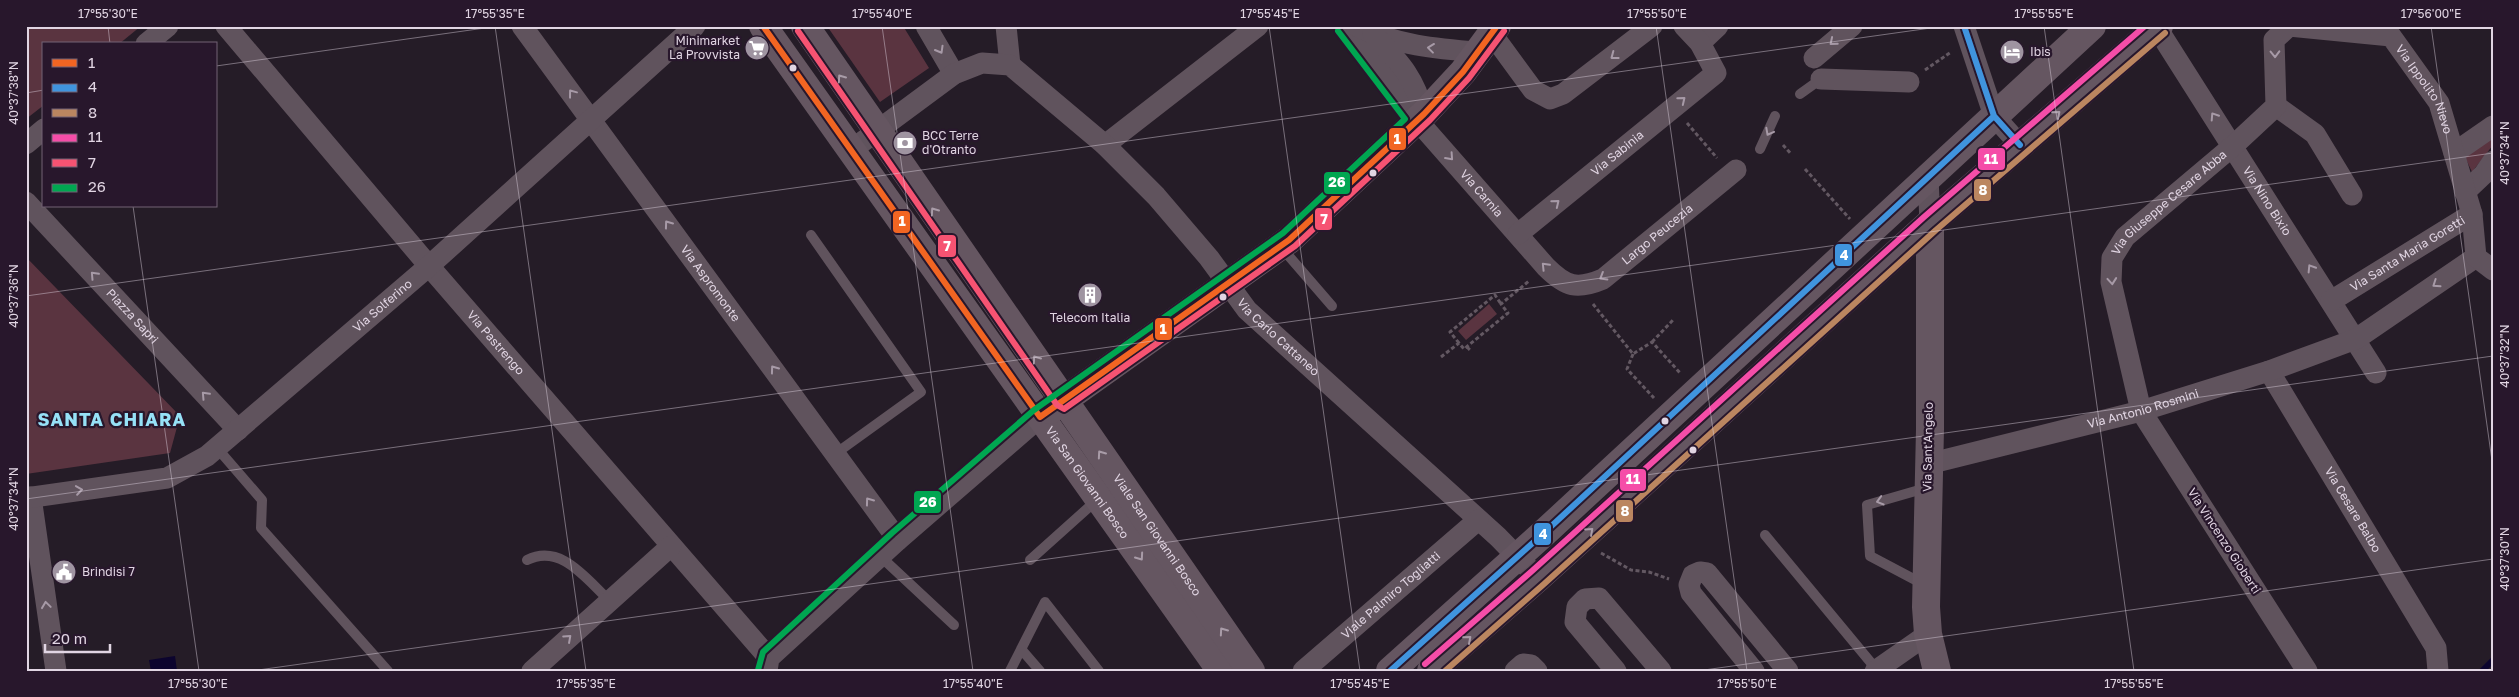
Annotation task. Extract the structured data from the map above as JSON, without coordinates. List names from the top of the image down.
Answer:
{
  "streets": {
    "street": [
      "Via Ippolito Nievo",
      "Via Sabinia",
      "Via Carnia",
      "Via Nino Bixio",
      "Via Giuseppe Cesare Abba",
      "Largo Peucezia",
      "Via Santa Maria Goretti",
      "Via Aspromonte",
      "Via Solferino",
      "Piazza Sapri",
      "Via Carlo Cattaneo",
      "Via Pastrengo",
      "Via Antonio Rosmini",
      "Via Sant'Angelo",
      "Via San Giovanni Bosco",
      "Via Cesare Balbo",
      "Viale San Giovanni Bosco",
      "Via Vincenzo Gioberti",
      "Viale Palmiro Togliatti"
    ]
  },
  "crossings": [
    ["Via Ippolito Nievo", "Via Santa Maria Goretti"],
    ["Via Sabinia", "Via Carnia"],
    ["Via Carnia", "Largo Peucezia"],
    ["Via Nino Bixio", "Via Giuseppe Cesare Abba"],
    ["Via Nino Bixio", "Via Santa Maria Goretti"],
    ["Via Nino Bixio", "Via Antonio Rosmini"],
    ["Via Giuseppe Cesare Abba", "Via Antonio Rosmini"],
    ["Via Giuseppe Cesare Abba", "Via Vincenzo Gioberti"],
    ["Via Aspromonte", "Via Solferino"],
    ["Via Solferino", "Piazza Sapri"],
    ["Via Solferino", "Via Pastrengo"],
    ["Via Carlo Cattaneo", "Viale Palmiro Togliatti"],
    ["Via Antonio Rosmini", "Via Sant'Angelo"],
    ["Via Antonio Rosmini", "Via Cesare Balbo"],
    ["Via Antonio Rosmini", "Via Vincenzo Gioberti"]
  ],
  "one_way": [
    "Via Giuseppe Cesare Abba",
    "Via Aspromonte",
    "Piazza Sapri",
    "Viale San Giovanni Bosco"
  ],
  "districts": ["SANTA CHIARA"],
  "places": {
    "supermarket": ["Minimarket La Provvista"],
    "hotel": ["Ibis"],
    "bank": ["BCC Terre d'Otranto"],
    "building": ["Telecom Italia"],
    "public building": ["Brindisi 7"]
  },
  "lines": [
    "transit line 1",
    "transit line 4",
    "transit line 11",
    "transit line 7",
    "transit line 26",
    "transit line 8"
  ],
  "legend": [
    "1",
    "4",
    "8",
    "11",
    "7",
    "26"
  ],
  "scale_bar": "20 m",
  "coordinates": [
    "17°55'30\"E",
    "17°55'35\"E",
    "17°55'40\"E",
    "17°55'45\"E",
    "17°55'50\"E",
    "17°55'55\"E",
    "17°56'00\"E",
    "40°37'38\"N",
    "40°37'34\"N",
    "40°37'36\"N",
    "40°37'32\"N",
    "40°37'30\"N"
  ]
}
